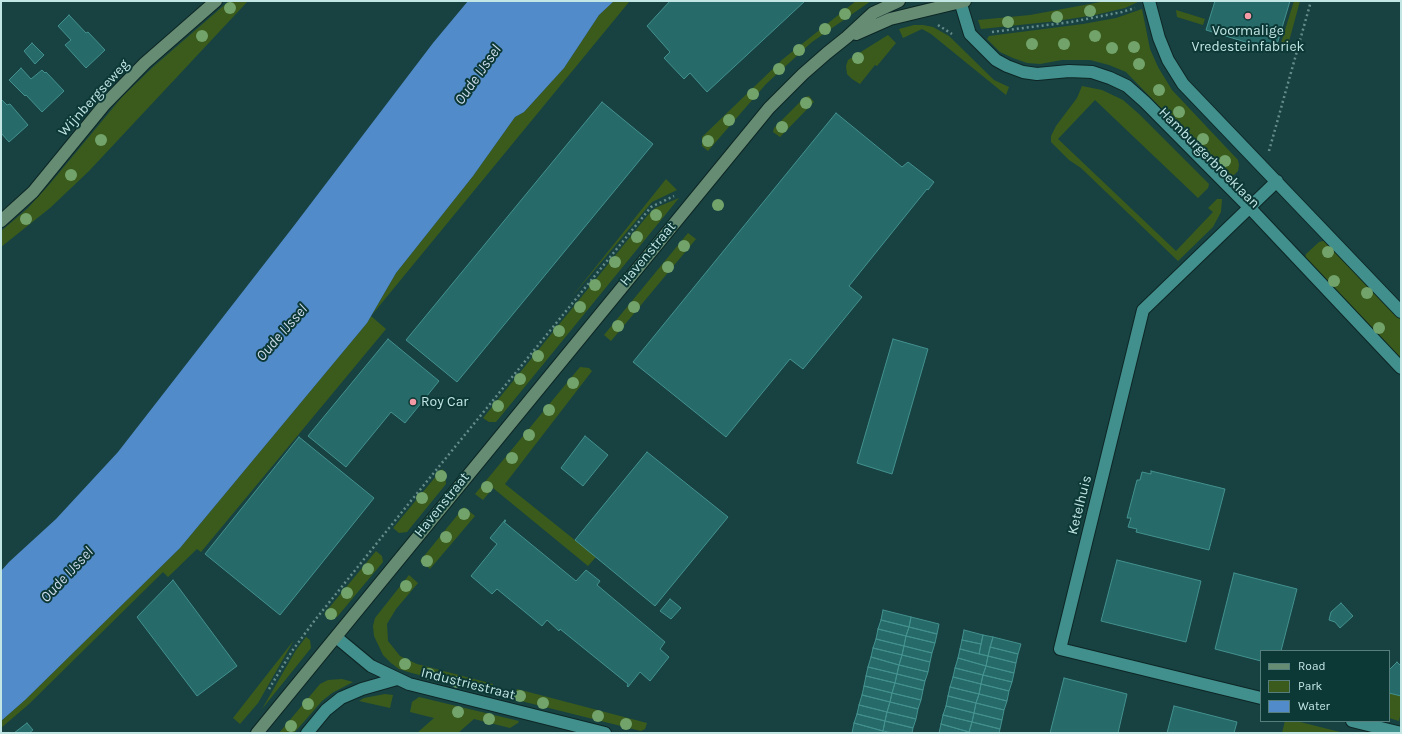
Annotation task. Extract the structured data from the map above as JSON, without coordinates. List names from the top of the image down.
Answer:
{
  "streets": {
    "street": [
      "Wijnbergseweg",
      "Hamburgerbroeklaan",
      "Havenstraat",
      "Ketelhuis",
      "Industriestraat"
    ]
  },
  "crossings": [
    ["Hamburgerbroeklaan", "Havenstraat"],
    ["Hamburgerbroeklaan", "Ketelhuis"],
    ["Havenstraat", "Industriestraat"]
  ],
  "water": ["Oude IJssel"],
  "places": ["Voormalige Vredesteinfabriek", "Roy Car"],
  "legend": ["Road", "Park", "Water"]
}
